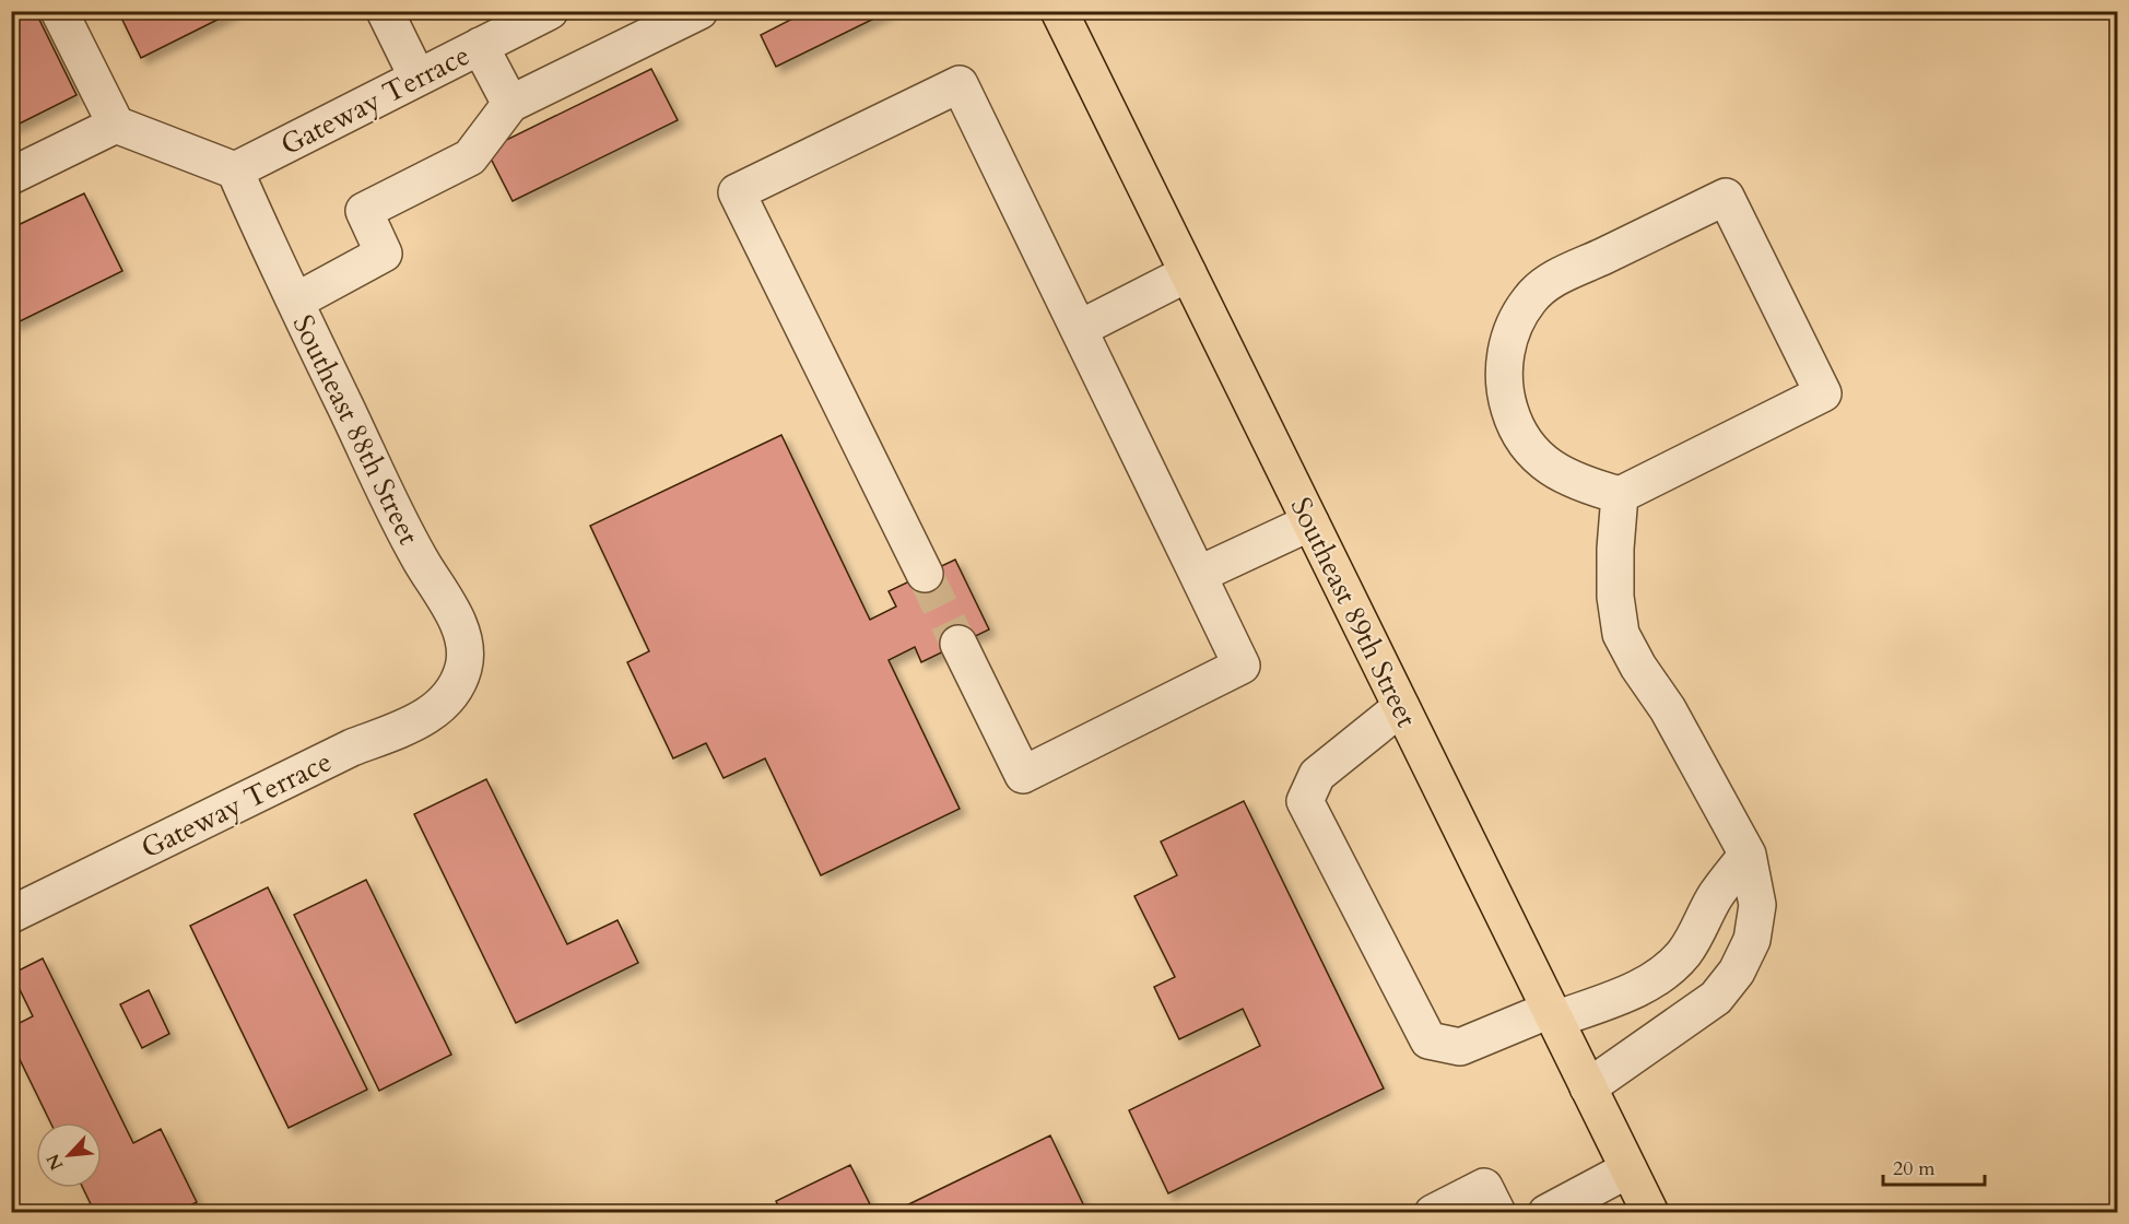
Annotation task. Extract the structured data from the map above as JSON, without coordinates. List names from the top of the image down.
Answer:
{
  "streets": {
    "main road": ["Southeast 89th Street"],
    "street": ["Gateway Terrace", "Southeast 88th Street"]
  },
  "crossings": [
    ["Gateway Terrace", "Southeast 88th Street"]
  ],
  "scale_bar": "20 m",
  "north": "bottom left"
}
